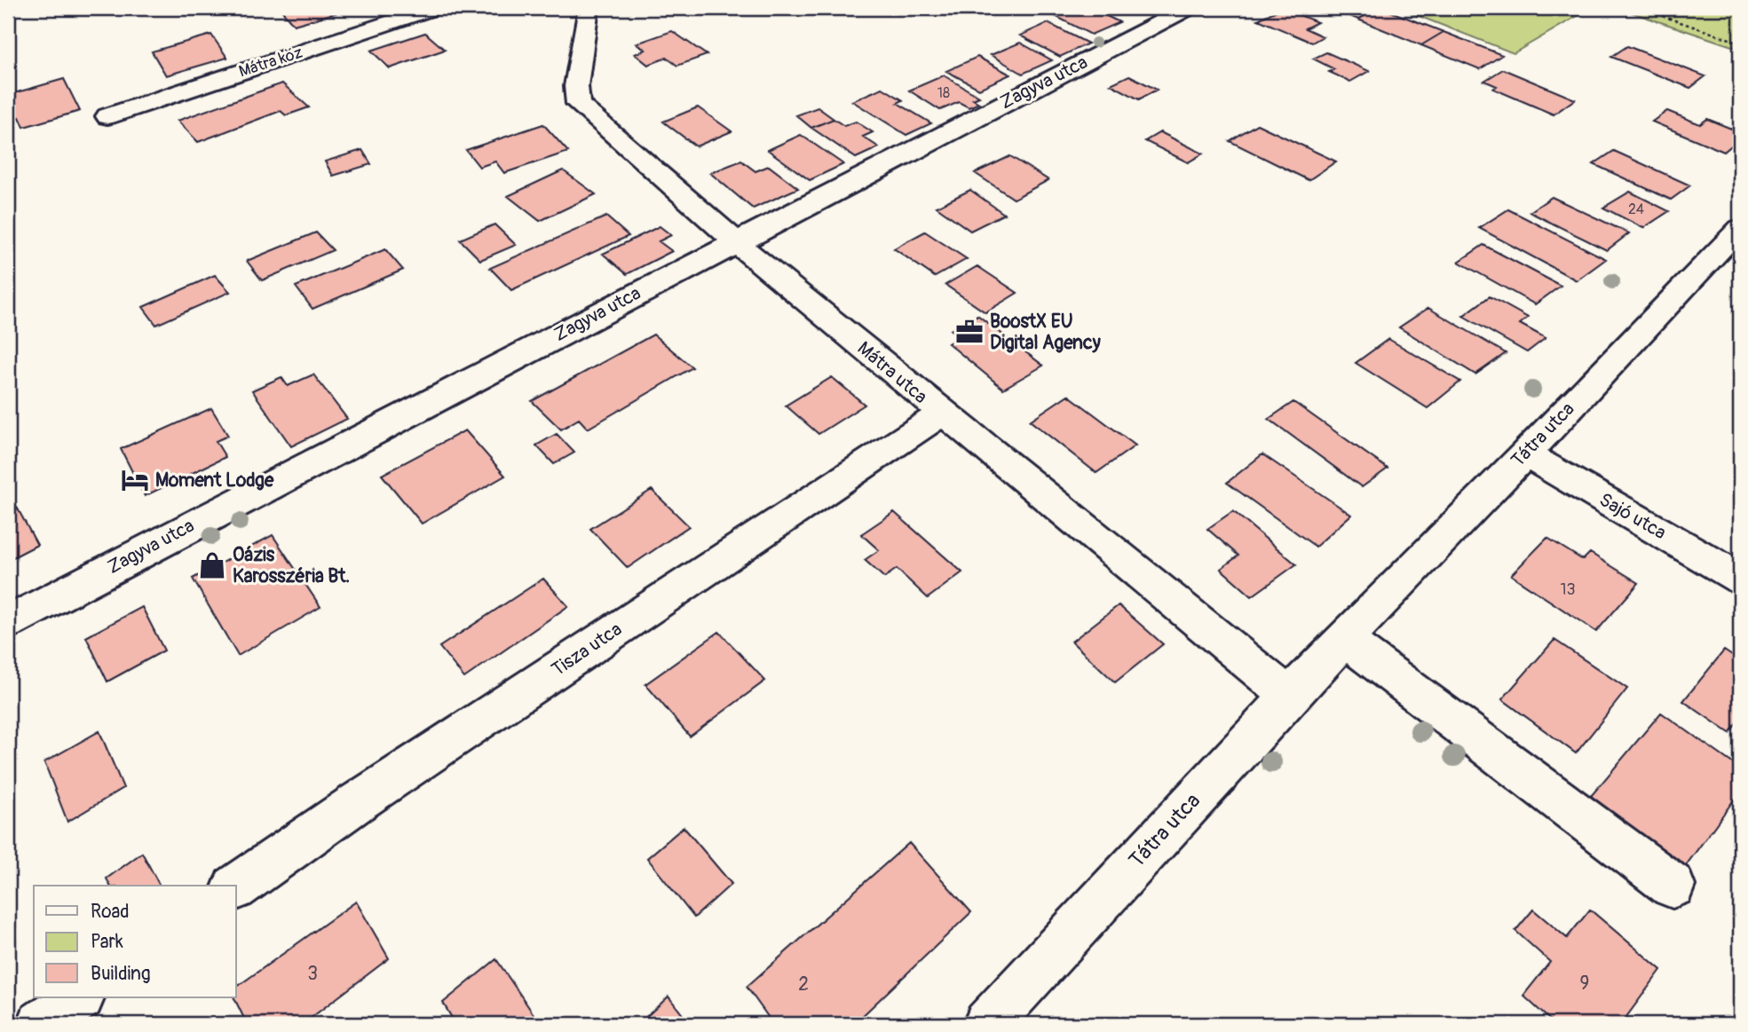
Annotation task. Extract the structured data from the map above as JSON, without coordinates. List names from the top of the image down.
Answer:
{
  "streets": {
    "street": [
      "Mátra köz",
      "Zagyva utca",
      "Mátra utca",
      "Tátra utca",
      "Sajó utca",
      "Tisza utca"
    ]
  },
  "crossings": [
    ["Zagyva utca", "Mátra utca"],
    ["Mátra utca", "Tátra utca"],
    ["Mátra utca", "Tisza utca"],
    ["Tátra utca", "Sajó utca"]
  ],
  "places": {
    "office": ["BoostX EU Digital Agency"],
    "hotel": ["Moment Lodge"],
    "shop": ["Oázis Karosszéria Bt."]
  },
  "house_numbers": [
    "18",
    "24",
    "13",
    "3",
    "9",
    "2"
  ],
  "legend": ["Road", "Park", "Building"]
}
